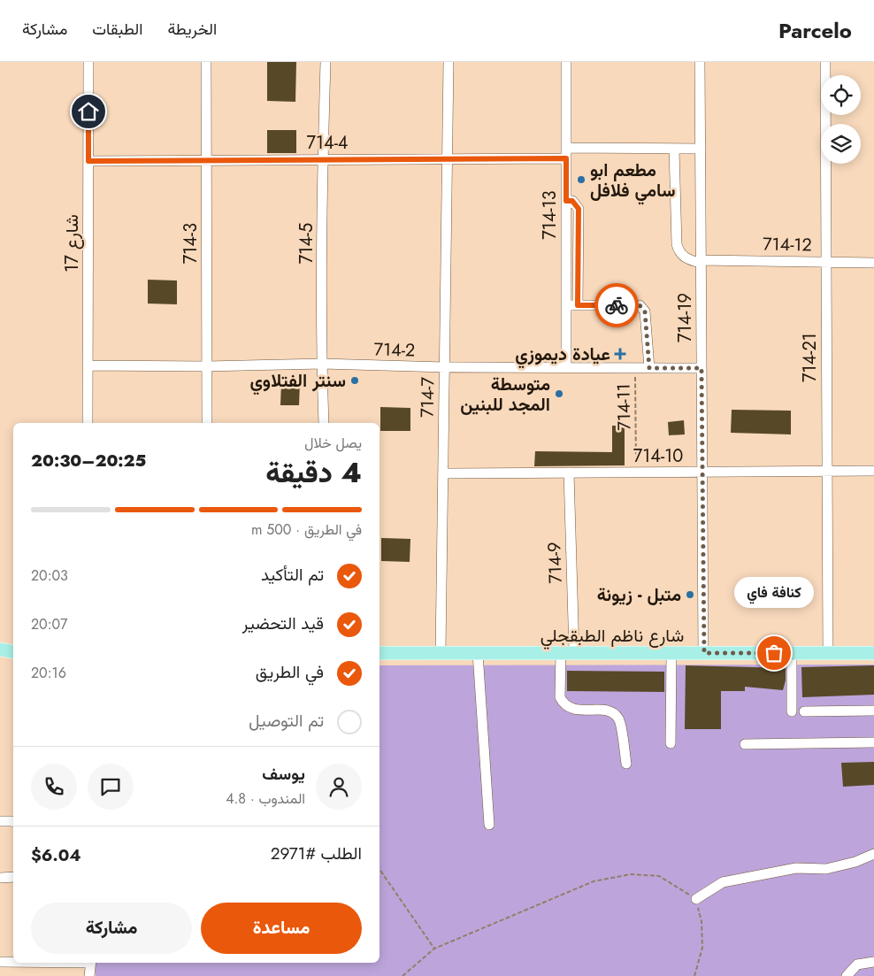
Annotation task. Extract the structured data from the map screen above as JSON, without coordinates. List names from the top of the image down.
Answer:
{
  "streets": {
    "main road": ["شارع ناظم الطبقجلي"],
    "street": [
      "714-4",
      "714-13",
      "شارع 17",
      "714-3",
      "714-5",
      "714-12",
      "714-19",
      "714-2",
      "714-21",
      "714-7",
      "714-10",
      "714-9"
    ],
    "path": ["714-11"]
  },
  "crossings": [
    ["714-4", "714-13"],
    ["714-4", "شارع 17"],
    ["714-4", "714-3"],
    ["714-4", "714-5"],
    ["714-4", "714-7"],
    ["714-13", "714-2"],
    ["شارع 17", "714-2"],
    ["714-3", "714-2"],
    ["714-5", "714-2"],
    ["714-12", "714-19"],
    ["714-12", "714-21"],
    ["714-19", "714-2"],
    ["714-19", "714-10"],
    ["714-19", "شارع ناظم الطبقجلي"],
    ["714-2", "714-7"],
    ["714-2", "714-11"],
    ["714-21", "714-10"],
    ["714-21", "شارع ناظم الطبقجلي"],
    ["714-7", "714-10"],
    ["714-7", "شارع ناظم الطبقجلي"],
    ["714-11", "714-10"],
    ["714-10", "714-9"],
    ["714-9", "شارع ناظم الطبقجلي"]
  ],
  "places": {
    "other": [
      "مطعم ابو سامي فلافل",
      "سنتر الفتلاوي",
      "متوسطة المجد للبنين",
      "متبل - زيونة",
      "كنافة فاي"
    ],
    "health": ["عيادة ديموزي"]
  },
  "page": {
    "header": "Parcelo",
    "nav": ["الخريطة", "الطبقات", "مشاركة"],
    "heading": ["4 دقيقة", "يصل خلال", "20:25–20:30"],
    "panel": [
      "يوسف",
      "المندوب · 4.8",
      "الطلب #2971",
      "$6.04"
    ],
    "bar": "في الطريق · 500 m",
    "list": [
      ["تم التأكيد", "20:03"],
      ["قيد التحضير", "20:07"],
      ["في الطريق", "20:16"],
      "تم التوصيل"
    ],
    "bubble": "كنافة فاي",
    "buttons": ["مساعدة", "مشاركة"]
  }
}
